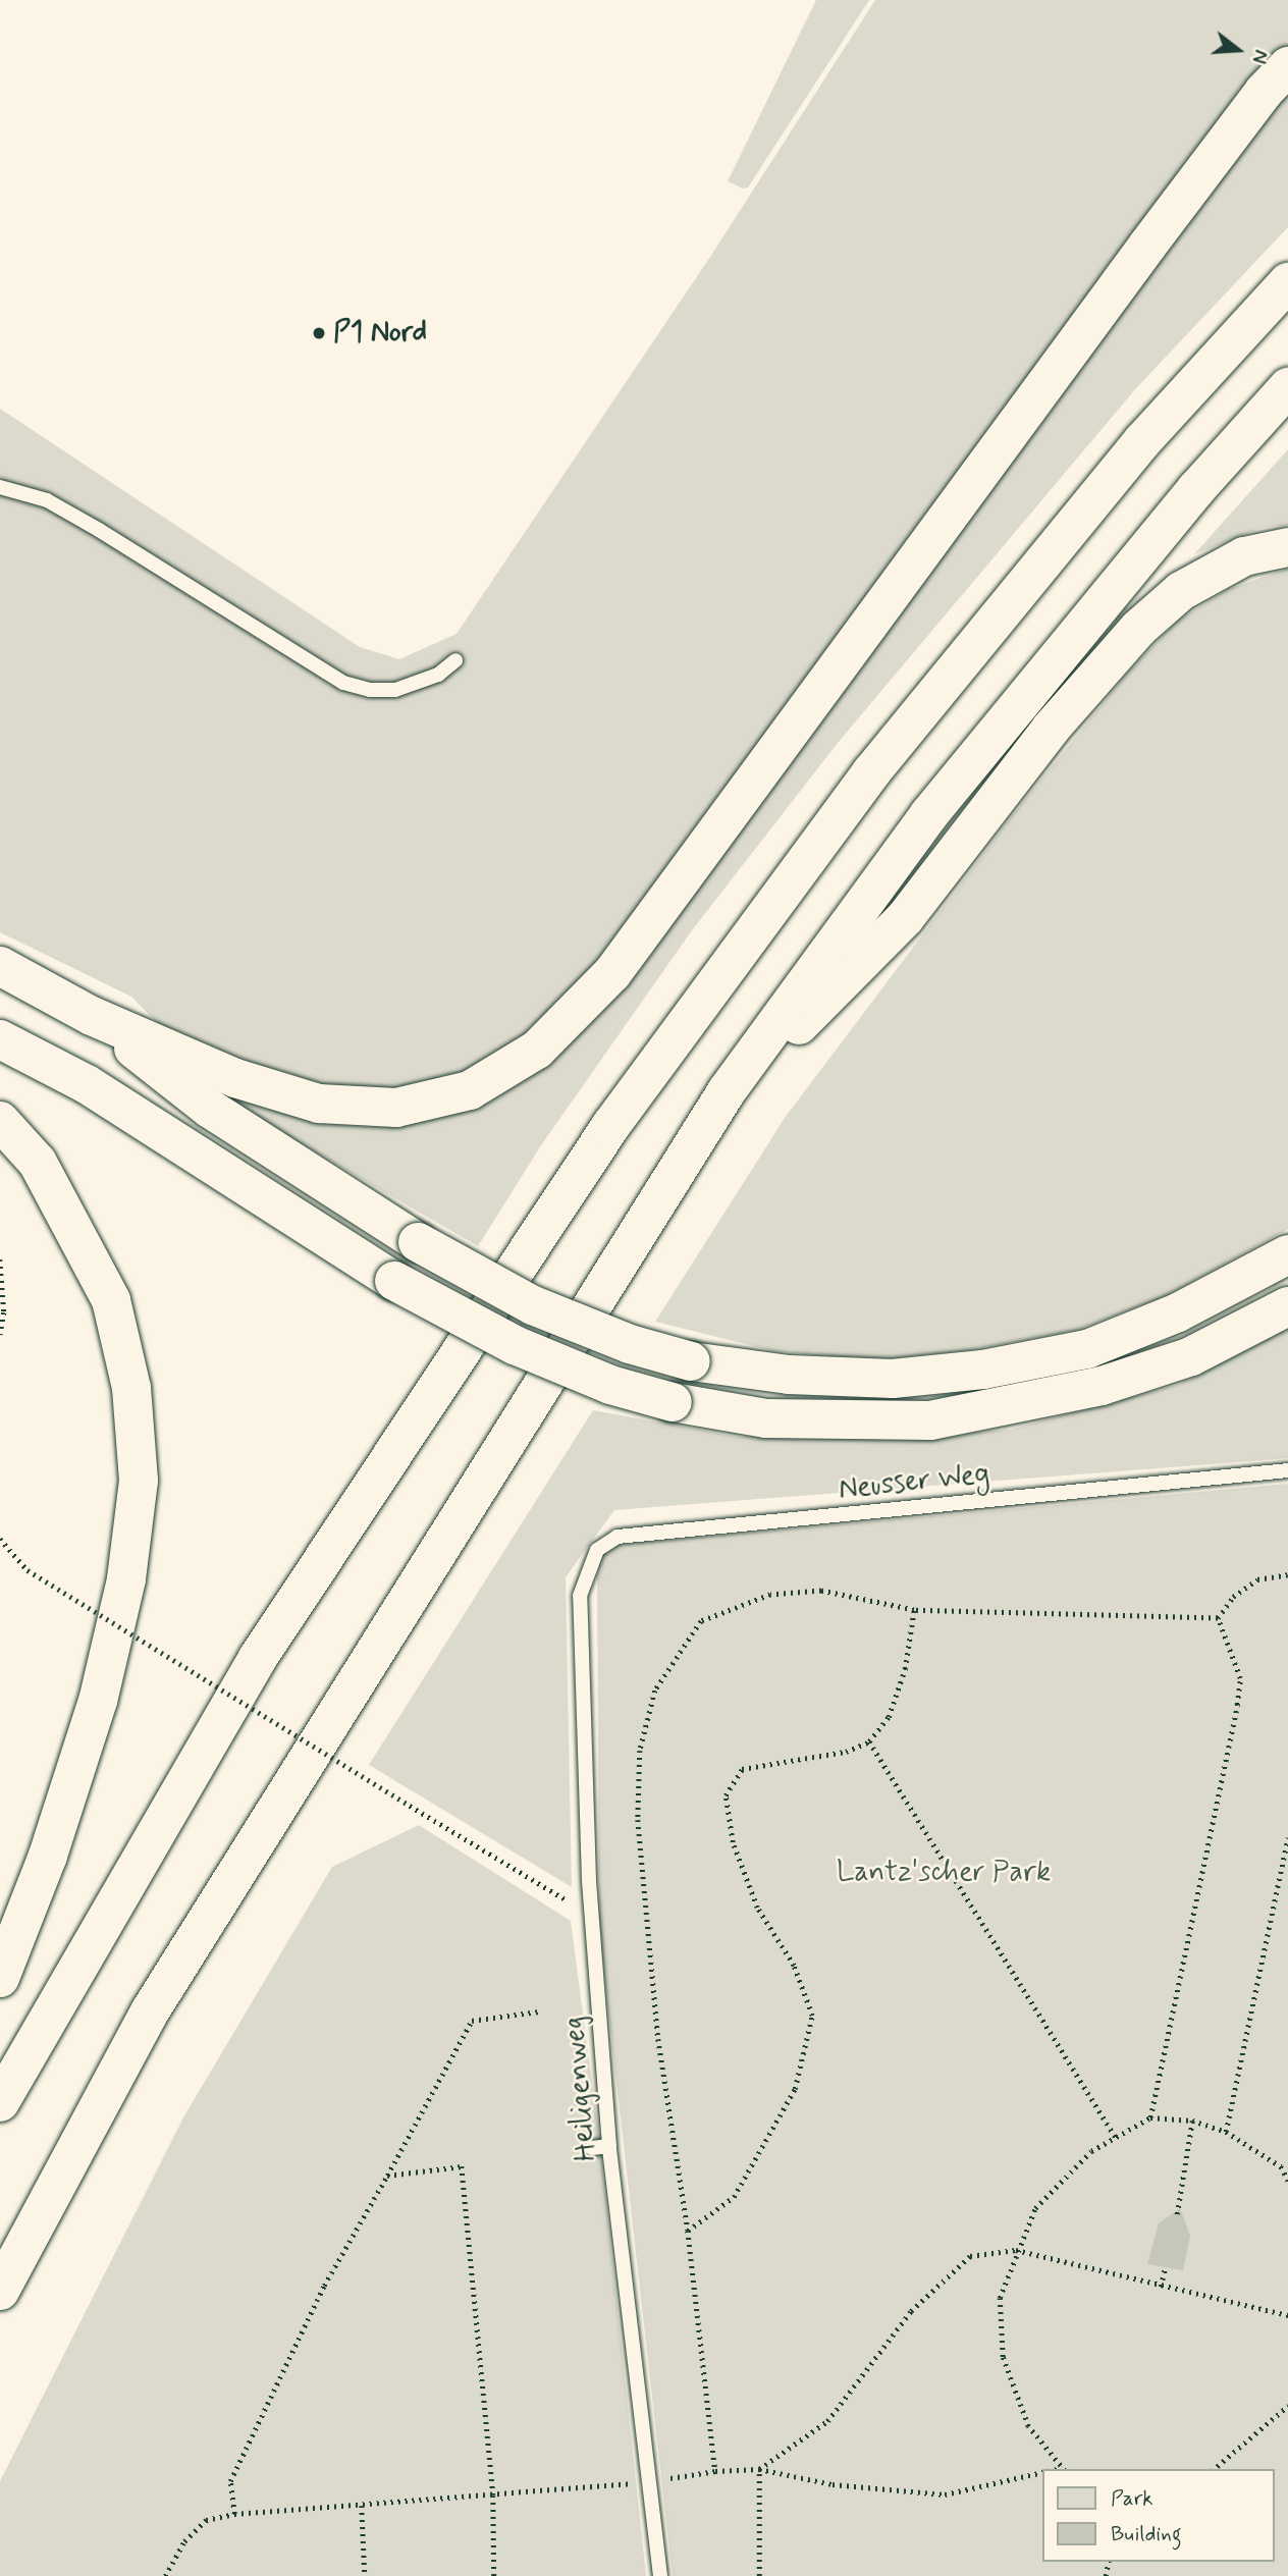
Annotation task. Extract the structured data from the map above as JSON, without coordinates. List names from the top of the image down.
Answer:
{
  "streets": {
    "lane": ["Neusser Weg", "Heiligenweg"]
  },
  "crossings": [
    ["Neusser Weg", "Heiligenweg"]
  ],
  "parks": ["Lantz'scher Park"],
  "places": ["P1 Nord"],
  "legend": ["Park", "Building"],
  "north": "right"
}
